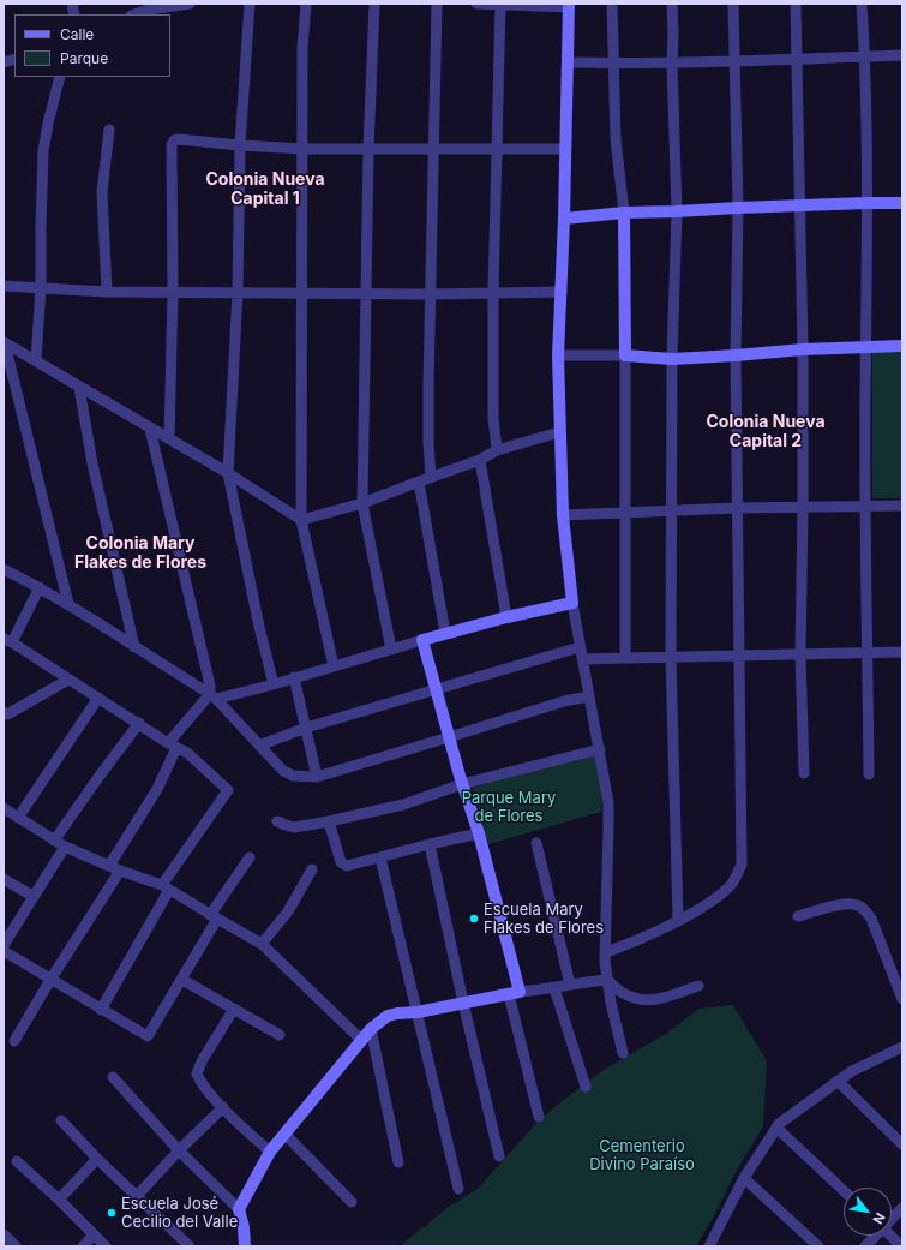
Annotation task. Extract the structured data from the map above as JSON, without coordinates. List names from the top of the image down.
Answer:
{
  "districts": ["Colonia Nueva Capital 1", "Colonia Nueva Capital 2", "Colonia Mary Flakes de Flores"],
  "parks": ["Parque Mary de Flores", "Cementerio Divino Paraíso"],
  "places": ["Escuela Mary Flakes de Flores", "Escuela José Cecilio del Valle"],
  "legend": ["Calle", "Parque"],
  "north": "bottom right"
}
